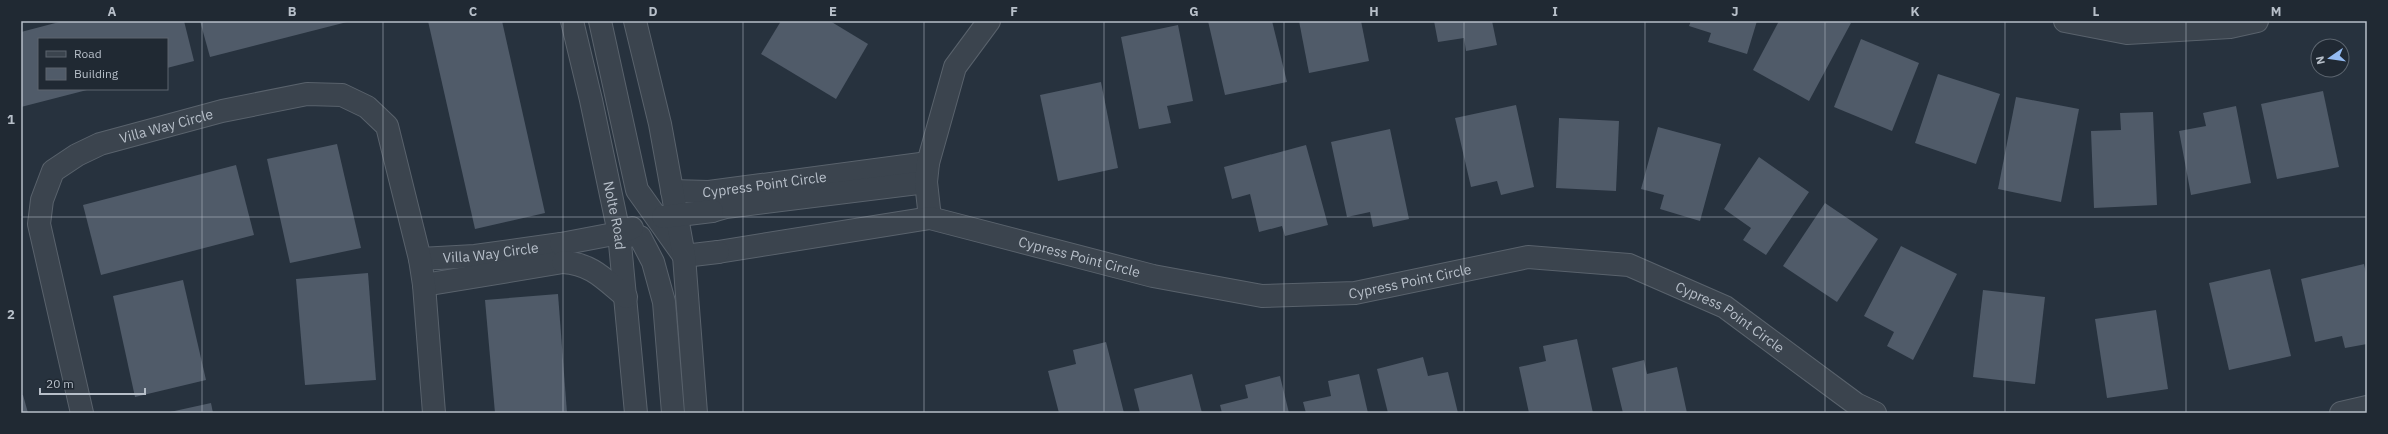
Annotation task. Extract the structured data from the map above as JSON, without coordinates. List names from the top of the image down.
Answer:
{
  "streets": {
    "street": ["Villa Way Circle", "Cypress Point Circle", "Nolte Road"]
  },
  "crossings": [
    ["Cypress Point Circle", "Nolte Road"]
  ],
  "legend": ["Road", "Building"],
  "scale_bar": "20 m",
  "north": "left",
  "grid": {
    "columns": [
      "A",
      "B",
      "C",
      "D",
      "E",
      "F",
      "G",
      "H",
      "I",
      "J",
      "K",
      "L",
      "M"
    ],
    "rows": ["1", "2"]
  }
}
